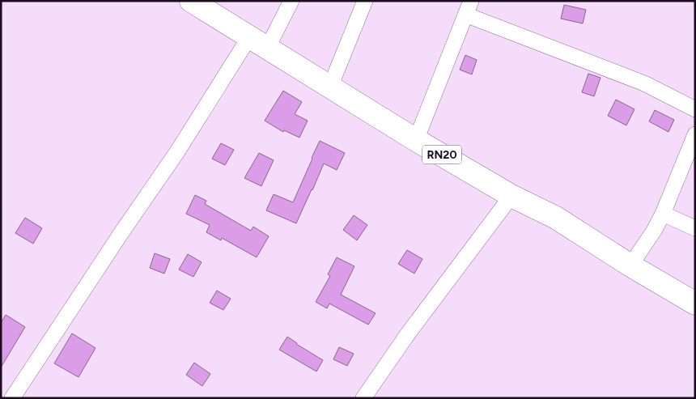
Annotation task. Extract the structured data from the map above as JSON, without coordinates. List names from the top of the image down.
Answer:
{
  "streets": {
    "main road": ["RN20"]
  }
}
